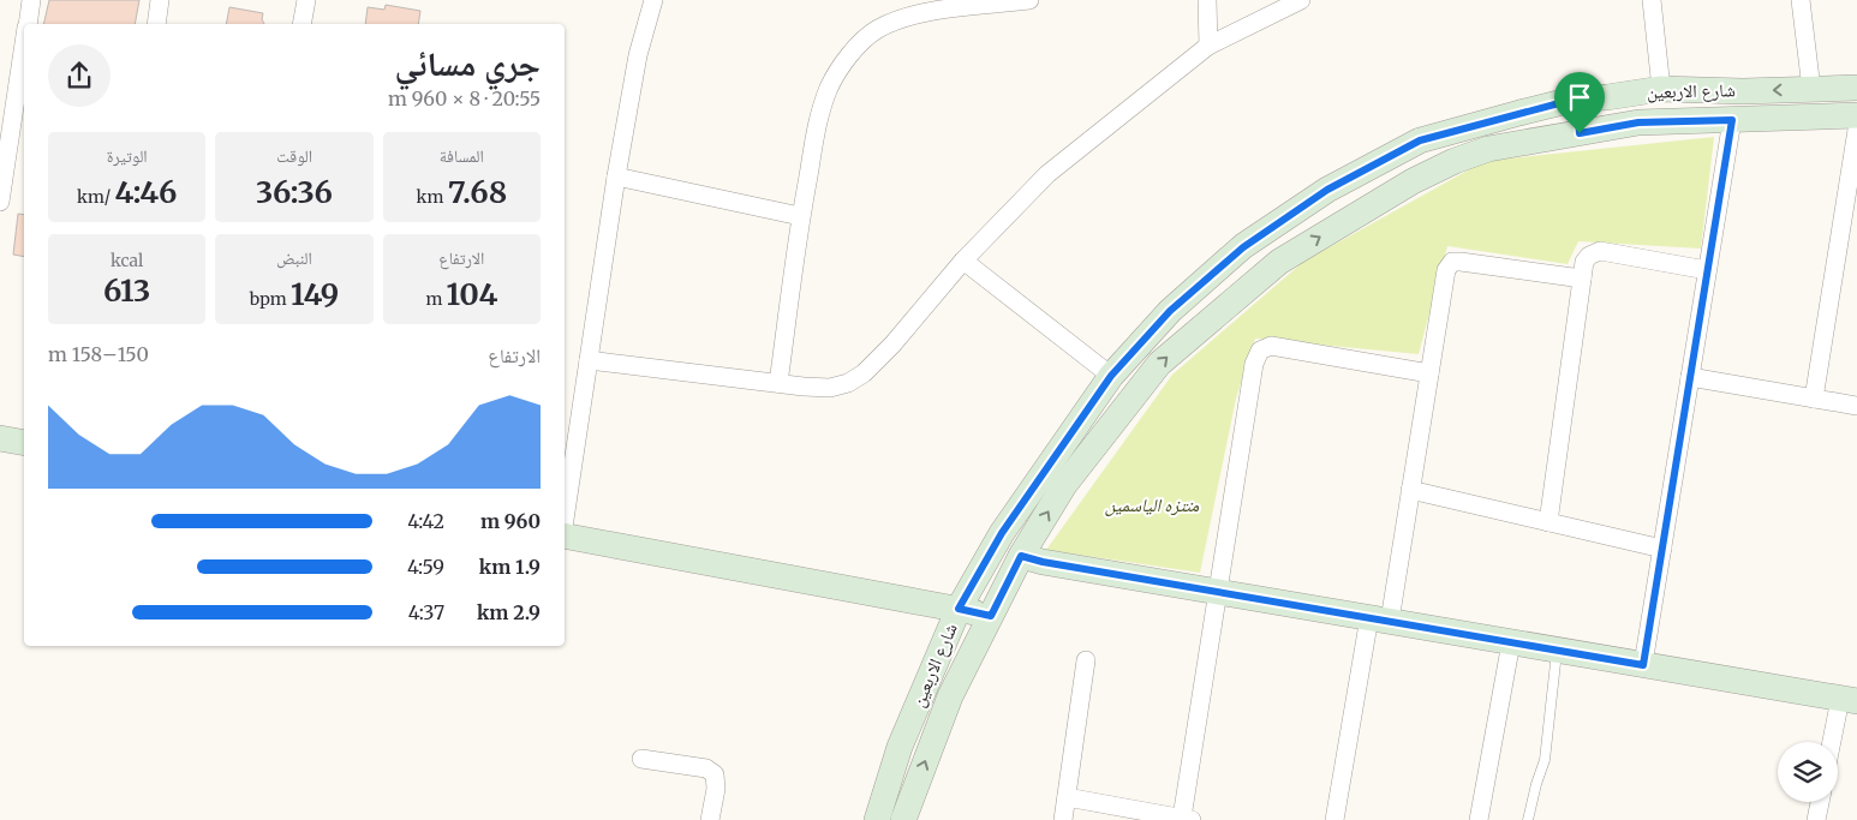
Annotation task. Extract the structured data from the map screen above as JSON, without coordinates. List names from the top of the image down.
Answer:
{
  "streets": {
    "main road": ["شارع الاربعين"]
  },
  "parks": ["منتزه الياسمين"],
  "page": {
    "heading": ["جري مسائي", "20:55 · 8 × 960 m"],
    "stats": [
      ["المسافة", "7.68 km"],
      ["الوقت", "36:36"],
      ["الوتيرة", "4:46 /km"],
      ["الارتفاع", "104 m"],
      ["النبض", "149 bpm"],
      ["kcal", "613"]
    ],
    "chart": ["الارتفاع", "150–158 m"],
    "list": [
      {
        "name": "960 m",
        "note": "4:42"
      },
      {
        "name": "1.9 km",
        "note": "4:59"
      },
      {
        "name": "2.9 km",
        "note": "4:37"
      }
    ]
  }
}
